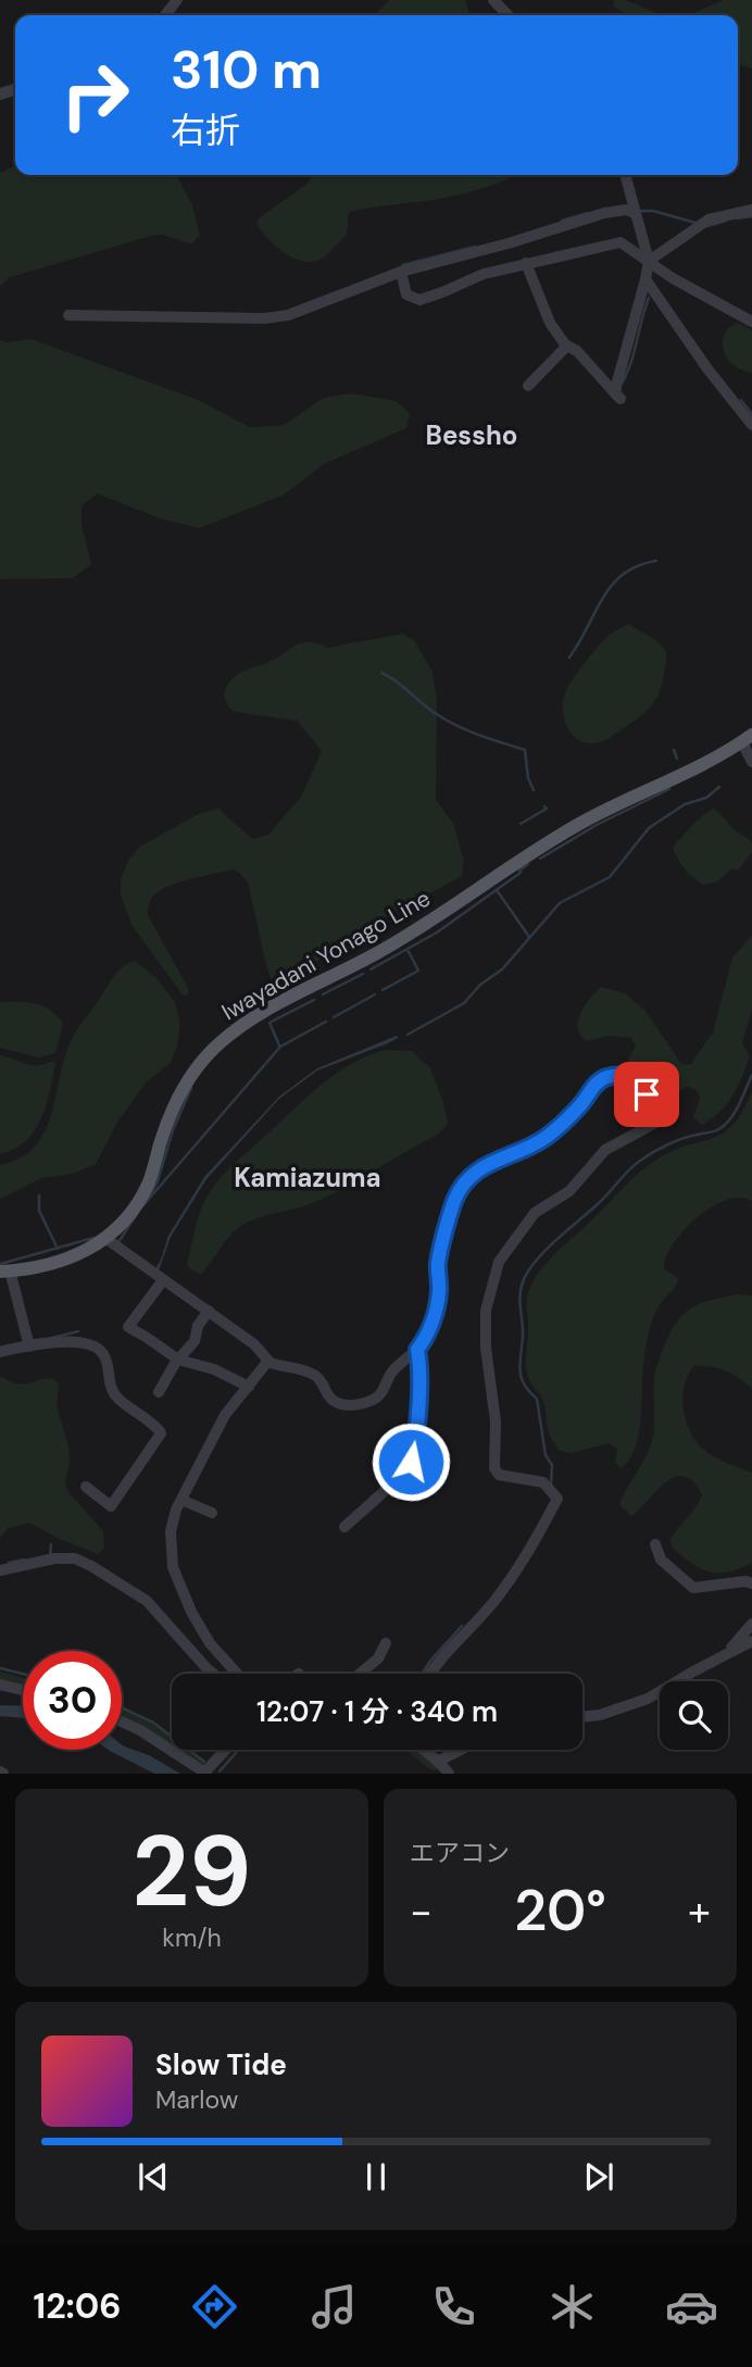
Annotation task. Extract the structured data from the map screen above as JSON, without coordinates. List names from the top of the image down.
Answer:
{
  "streets": {
    "main road": ["Iwayadani Yonago Line"]
  },
  "districts": ["Bessho", "Kamiazuma"],
  "page": {
    "turn": ["310 m", "右折"],
    "limit": "30",
    "trip": "12:07 · 1 分 · 340 m",
    "tile": [
      ["29", "km/h"],
      "エアコン"
    ],
    "heat": ["−", "20°", "+"],
    "song": ["Slow Tide", "Marlow"],
    "tabs": "12:06"
  }
}
